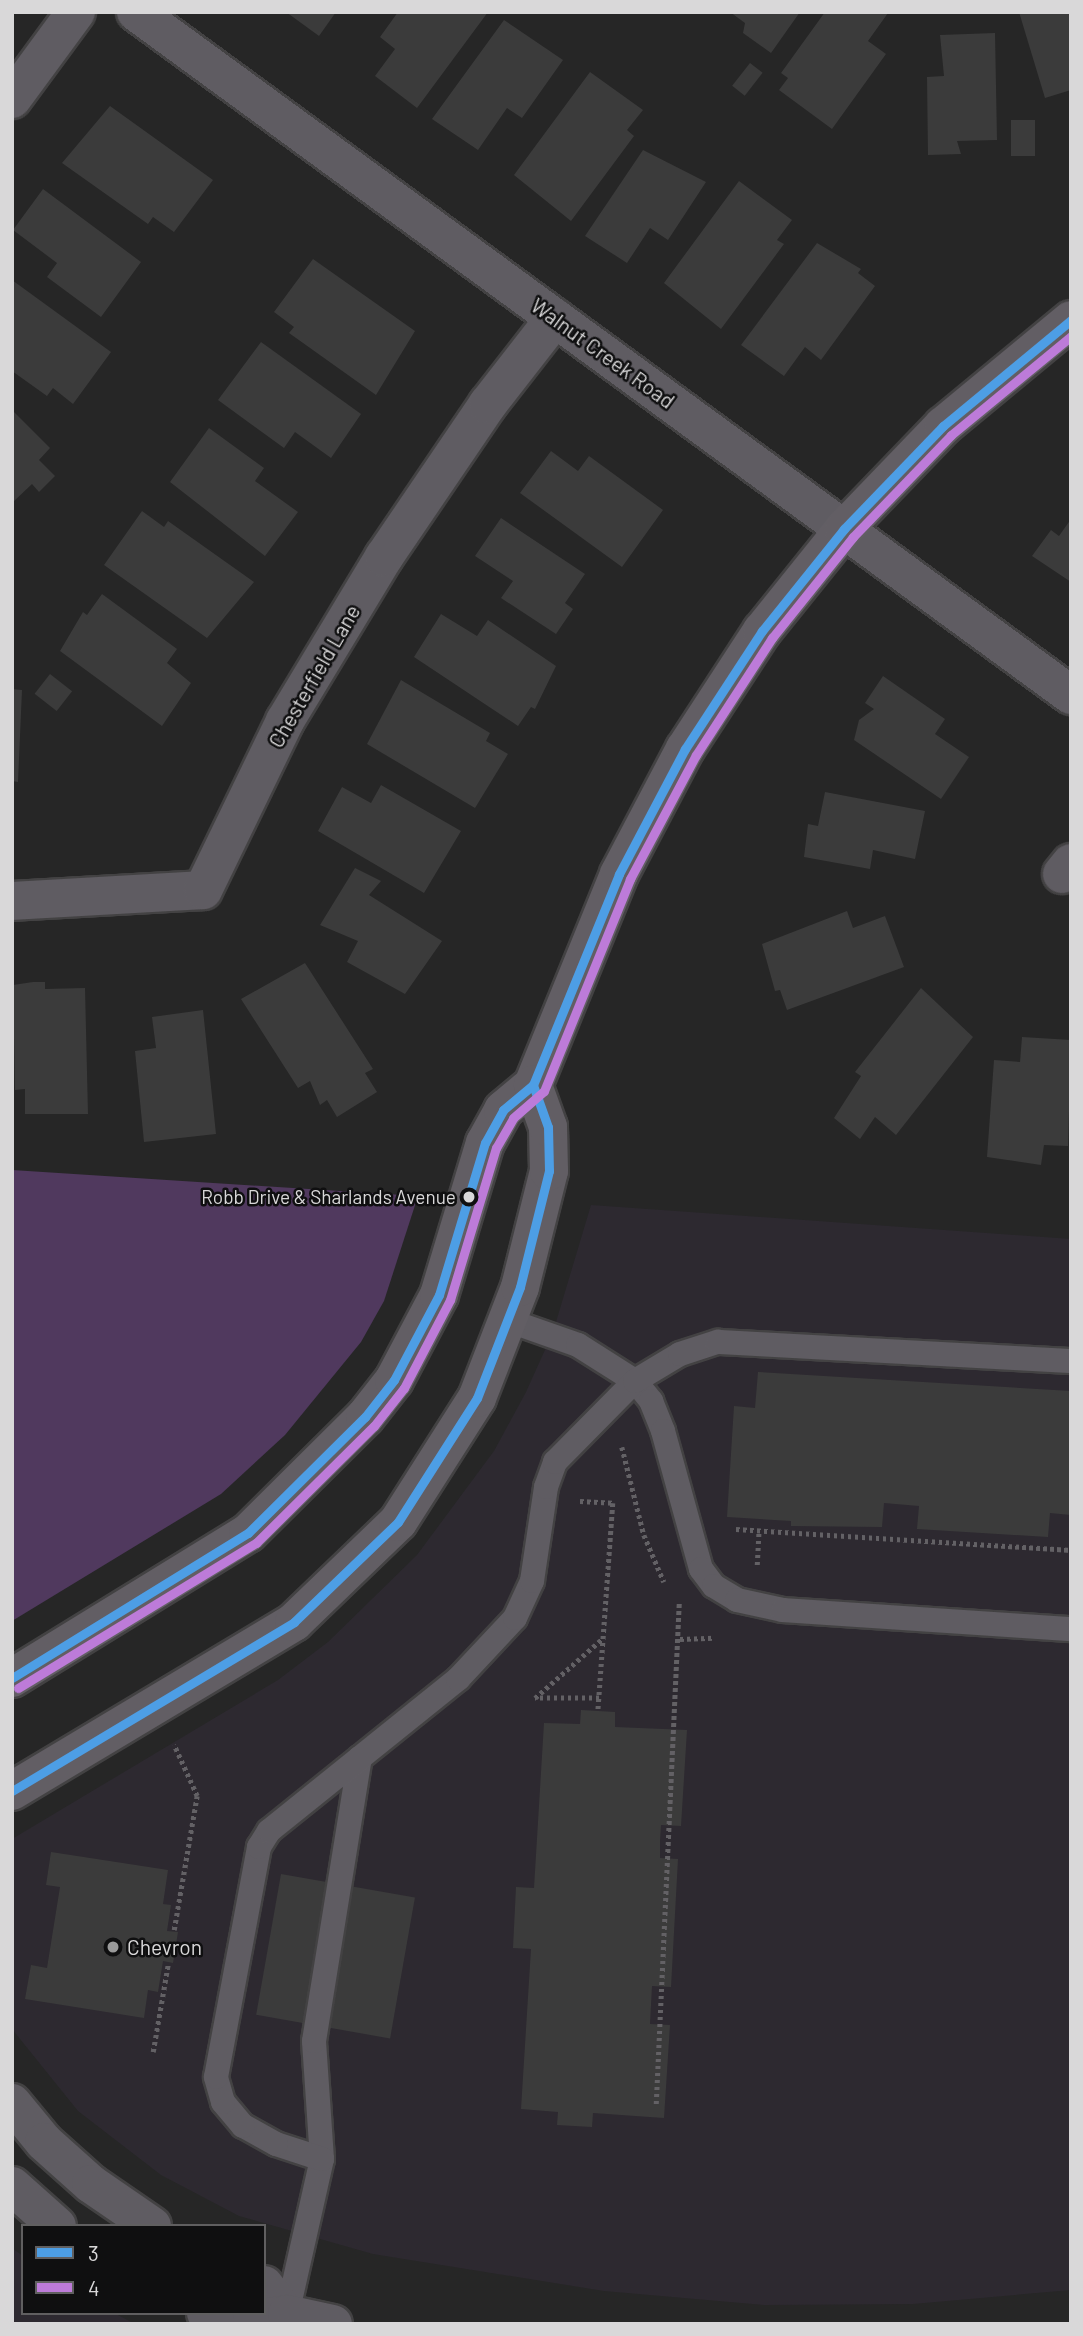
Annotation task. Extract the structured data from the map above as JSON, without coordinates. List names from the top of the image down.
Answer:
{
  "streets": {
    "street": ["Walnut Creek Road", "Chesterfield Lane"]
  },
  "crossings": [
    ["Walnut Creek Road", "Chesterfield Lane"]
  ],
  "places": ["Robb Drive & Sharlands Avenue", "Chevron"],
  "lines": ["transit line 3", "transit line 4"],
  "legend": ["3", "4"]
}
